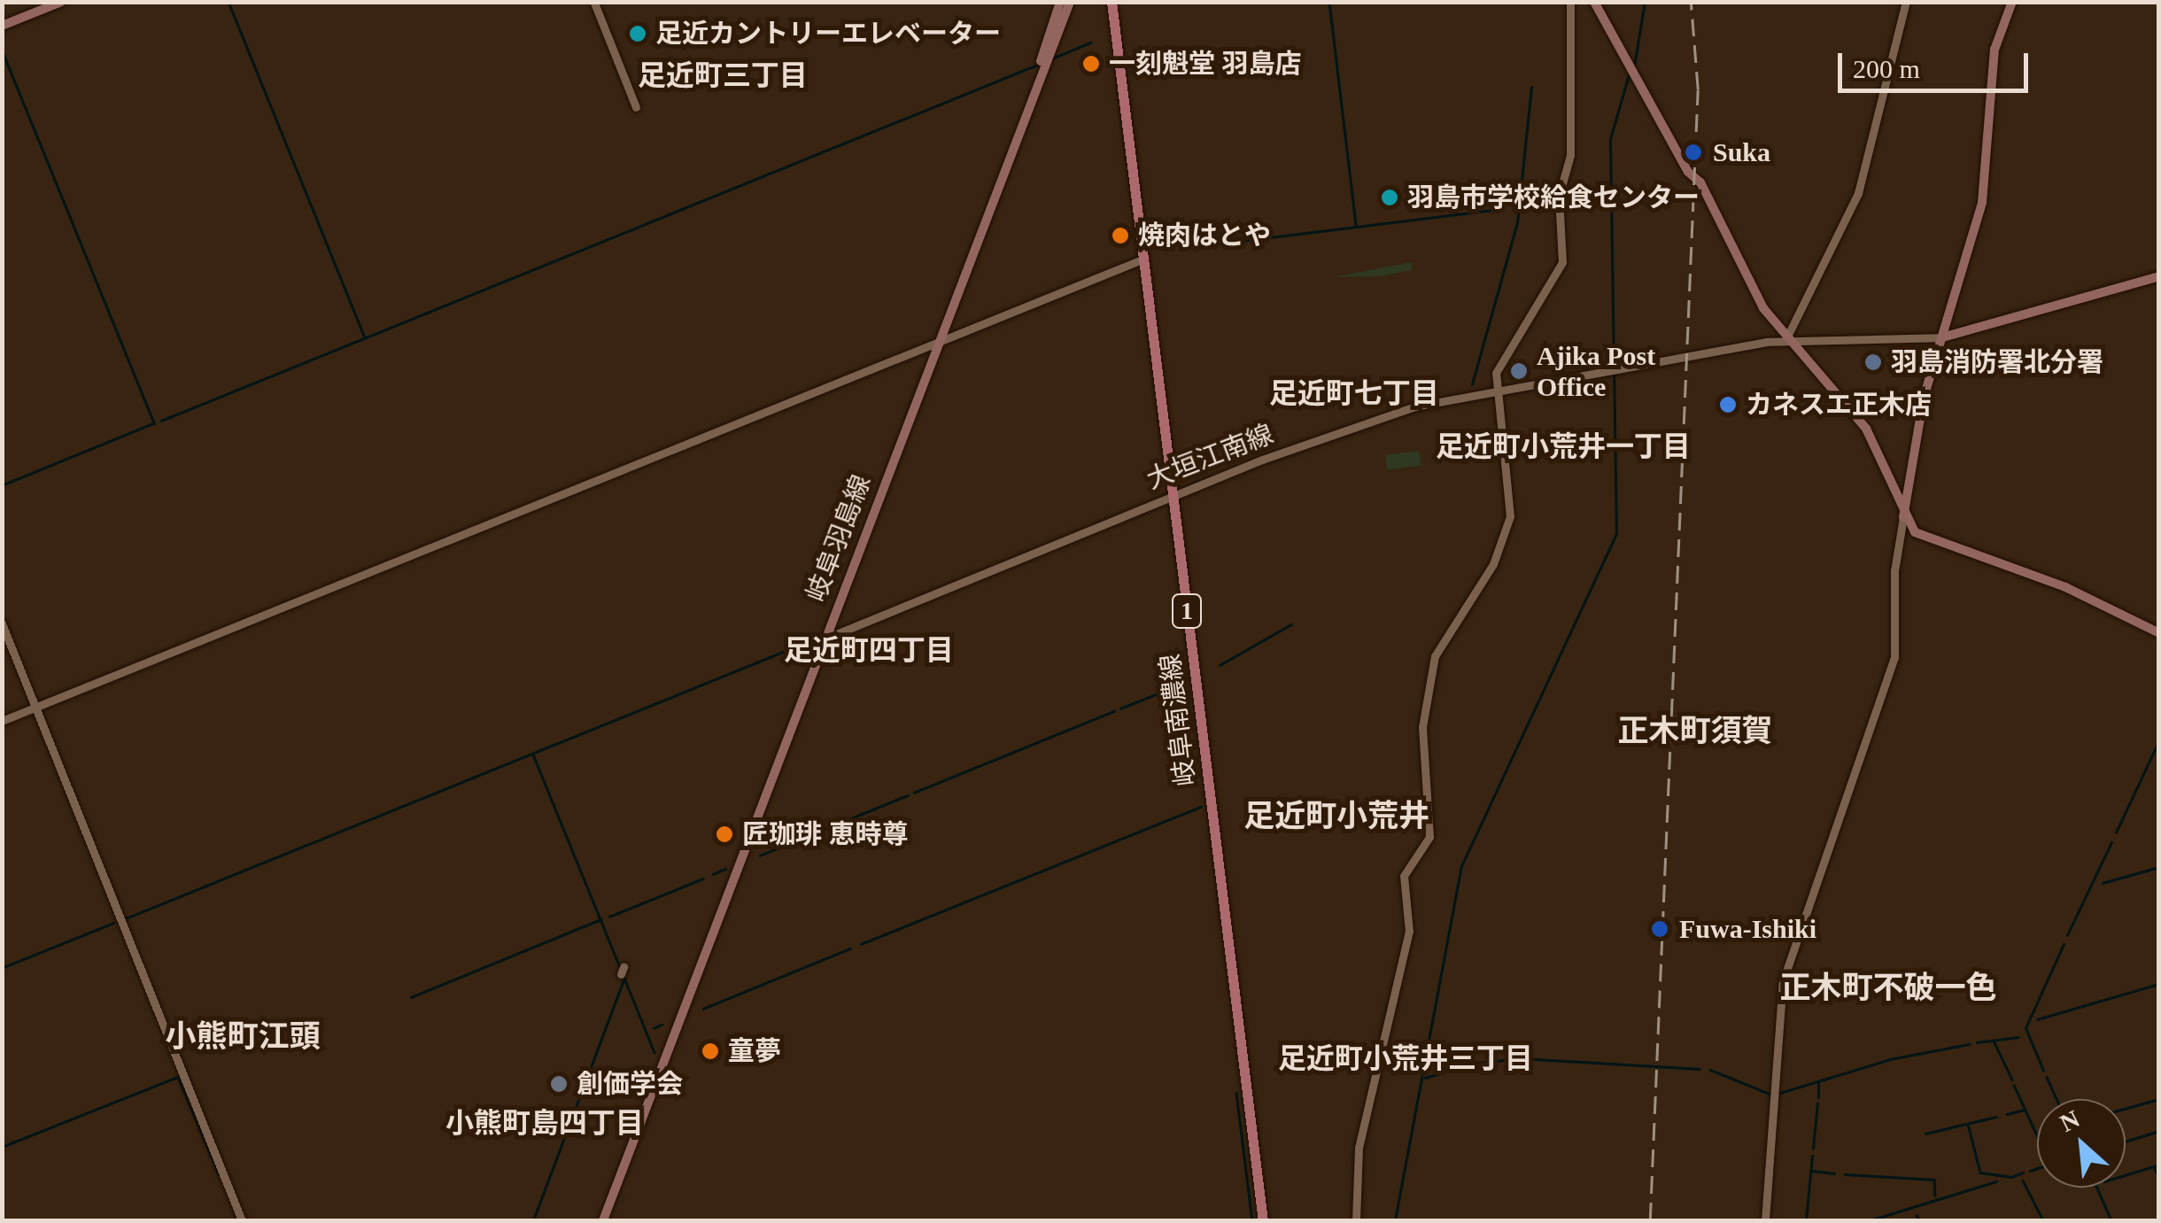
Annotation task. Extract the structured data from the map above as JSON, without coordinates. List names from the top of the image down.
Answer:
{
  "streets": {
    "main road": ["岐阜羽島線", "1", "岐阜南濃線"],
    "street": ["大垣江南線"]
  },
  "crossings": [
    ["大垣江南線", "岐阜羽島線"],
    ["大垣江南線", "岐阜南濃線"]
  ],
  "districts": [
    "足近町三丁目",
    "足近町七丁目",
    "足近町小荒井一丁目",
    "足近町四丁目",
    "正木町須賀",
    "足近町小荒井",
    "正木町不破一色",
    "小熊町江頭",
    "足近町小荒井三丁目",
    "小熊町島四丁目"
  ],
  "places": [
    "足近カントリーエレベーター",
    "一刻魁堂 羽島店",
    "Suka",
    "羽島市学校給食センター",
    "焼肉はとや",
    "羽島消防署北分署",
    "Ajika Post Office",
    "カネスエ正木店",
    "匠珈琲 恵時尊",
    "Fuwa-Ishiki",
    "童夢",
    "創価学会"
  ],
  "scale_bar": "200 m",
  "north": "top left"
}
